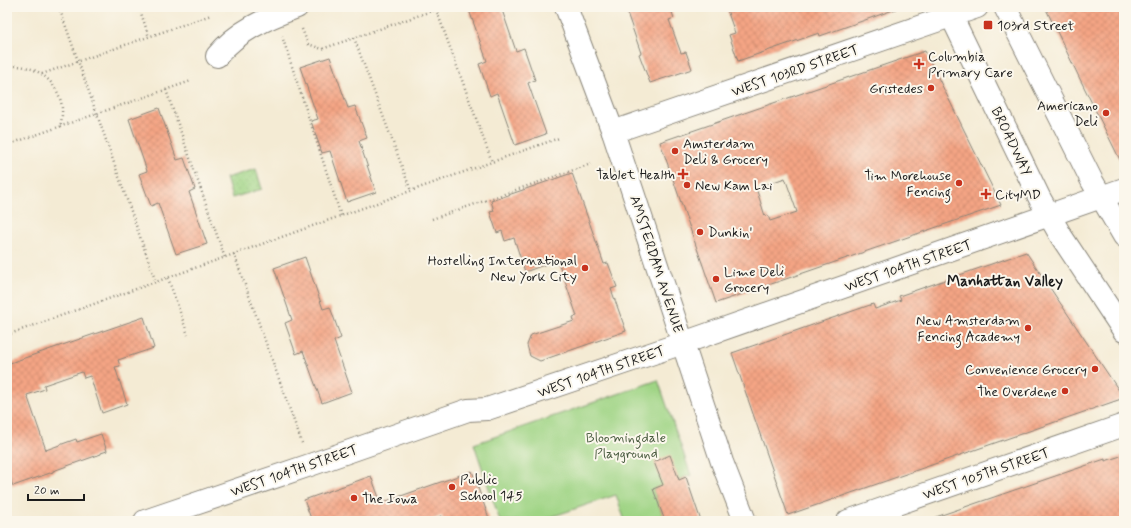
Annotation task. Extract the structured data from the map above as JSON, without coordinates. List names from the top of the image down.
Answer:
{
  "streets": {
    "street": [
      "WEST 103RD STREET",
      "BROADWAY",
      "AMSTERDAM AVENUE",
      "WEST 104TH STREET",
      "WEST 105TH STREET"
    ]
  },
  "crossings": [
    ["WEST 103RD STREET", "BROADWAY"],
    ["WEST 103RD STREET", "AMSTERDAM AVENUE"],
    ["BROADWAY", "WEST 104TH STREET"],
    ["AMSTERDAM AVENUE", "WEST 104TH STREET"]
  ],
  "districts": ["Manhattan Valley"],
  "parks": ["Bloomingdale Playground"],
  "places": {
    "transit": ["103rd Street"],
    "health": ["Columbia Primary Care", "Tablet Health", "CityMD"],
    "other": [
      "Gristedes",
      "Americano Deli",
      "Amsterdam Deli & Grocery",
      "Tim Morehouse Fencing",
      "New Kam Lai",
      "Dunkin'",
      "Hostelling International New York City",
      "Lime Deli Grocery",
      "New Amsterdam Fencing Academy",
      "Convenience Grocery",
      "The Overdene",
      "Public School 145",
      "The Iowa"
    ]
  },
  "scale_bar": "20 m"
}
